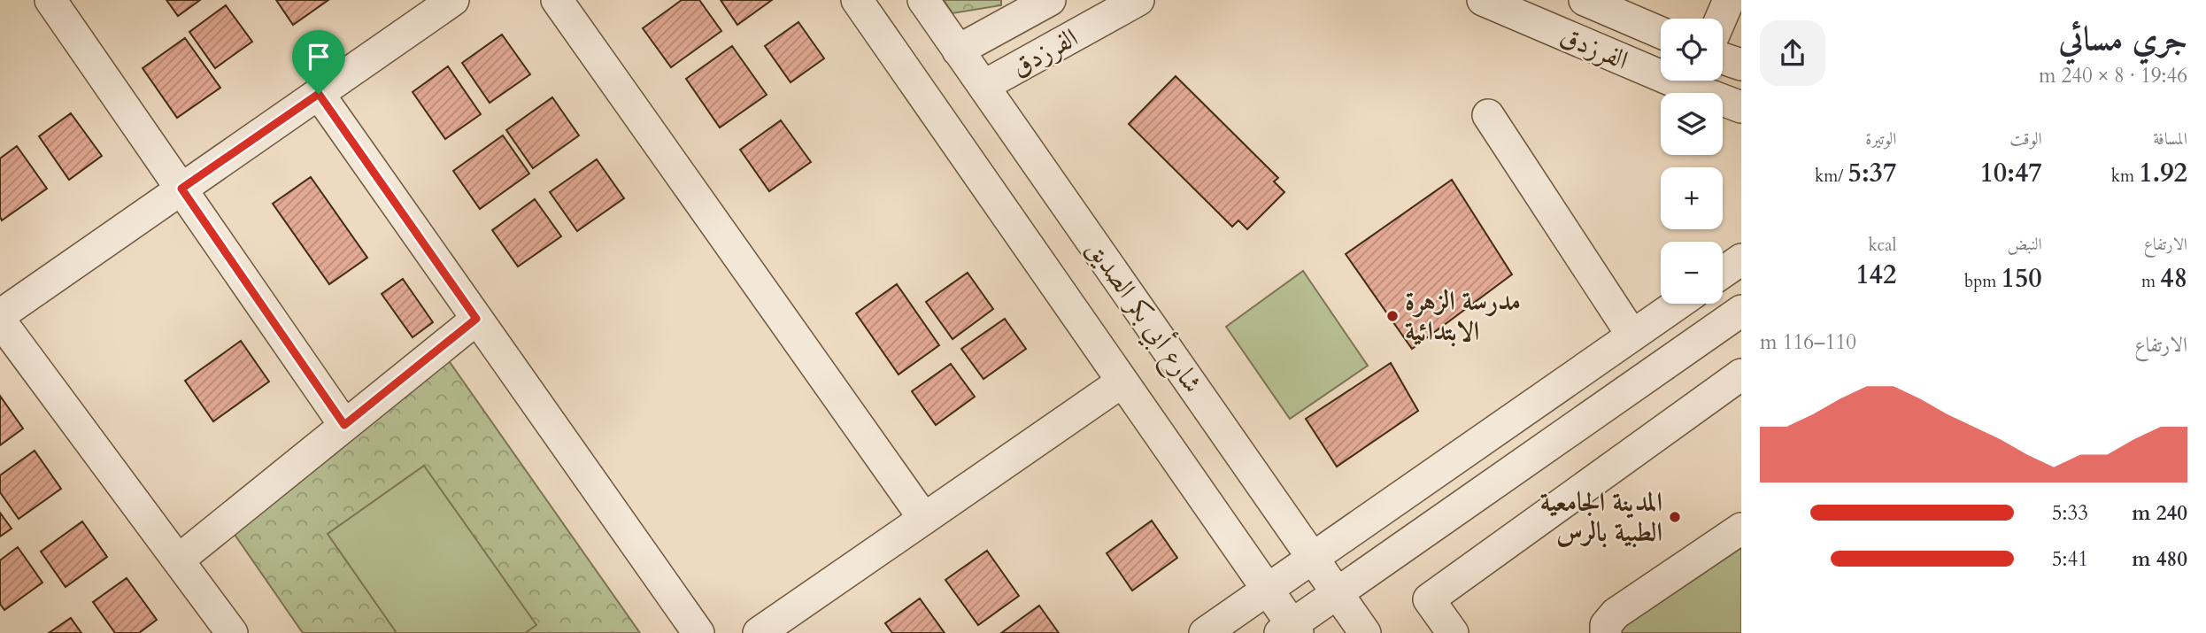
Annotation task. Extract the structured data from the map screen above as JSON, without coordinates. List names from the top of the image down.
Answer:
{
  "streets": {
    "street": ["الفرزدق", "شارع أبي بكر الصديق"]
  },
  "crossings": [
    ["الفرزدق", "شارع أبي بكر الصديق"]
  ],
  "places": ["مدرسة الزهرة الابتدائية", "المدينة الجامعية الطبية بالرس"],
  "page": {
    "heading": ["جري مسائي", "19:46 · 8 × 240 m"],
    "map_buttons": ["+", "−"],
    "stats": [
      ["المسافة", "1.92 km"],
      ["الوقت", "10:47"],
      ["الوتيرة", "5:37 /km"],
      ["الارتفاع", "48 m"],
      ["النبض", "150 bpm"],
      ["kcal", "142"]
    ],
    "chart": ["الارتفاع", "110–116 m"],
    "list": [
      {
        "name": "240 m",
        "note": "5:33"
      },
      {
        "name": "480 m",
        "note": "5:41"
      }
    ]
  }
}
